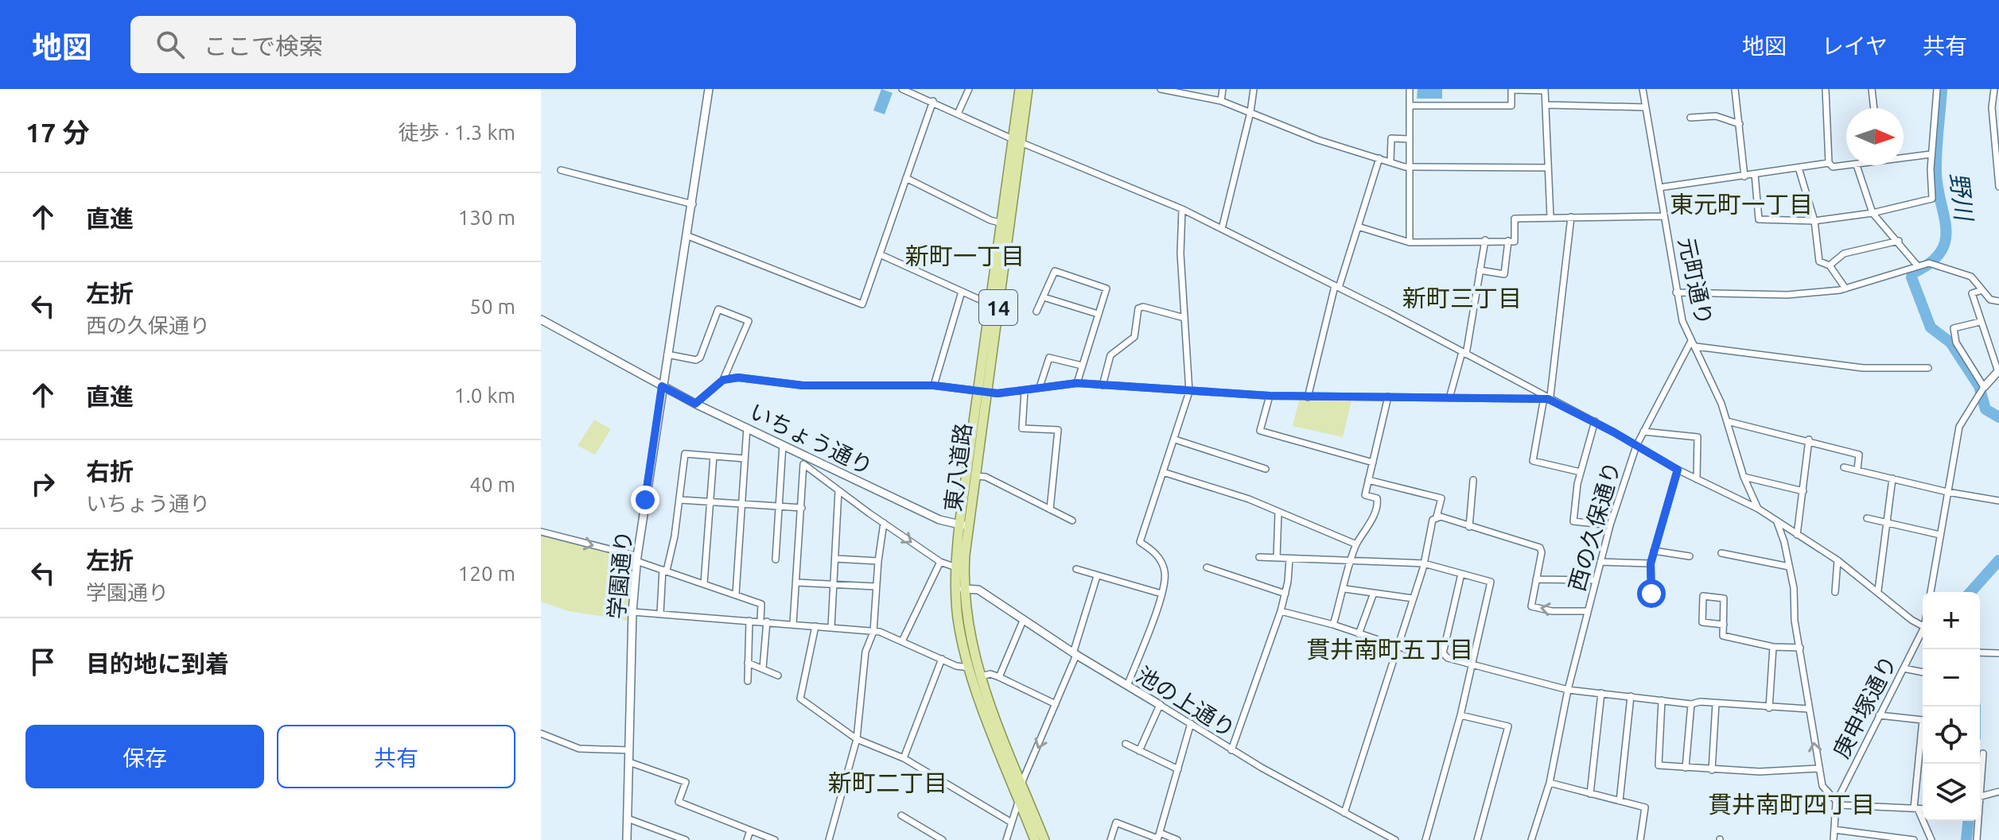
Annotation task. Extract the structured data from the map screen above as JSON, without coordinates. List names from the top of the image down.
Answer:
{
  "streets": {
    "main road": ["14", "東八道路"],
    "street": [
      "元町通り",
      "いちょう通り",
      "西の久保通り",
      "学園通り",
      "池の上通り",
      "庚申塚通り"
    ]
  },
  "crossings": [
    ["元町通り", "西の久保通り"],
    ["いちょう通り", "東八道路"],
    ["いちょう通り", "学園通り"],
    ["東八道路", "池の上通り"]
  ],
  "districts": [
    "東元町一丁目",
    "新町一丁目",
    "新町三丁目",
    "貫井南町五丁目",
    "新町二丁目",
    "貫井南町四丁目"
  ],
  "water": ["野川"],
  "north": "right",
  "page": {
    "header": "地図",
    "search": "ここで検索",
    "nav": ["地図", "レイヤ", "共有"],
    "heading": ["17 分", "徒歩 · 1.3 km"],
    "list": [
      ["直進", "130 m"],
      ["左折", "西の久保通り", "50 m"],
      ["直進", "1.0 km"],
      ["右折", "いちょう通り", "40 m"],
      ["左折", "学園通り", "120 m"],
      "目的地に到着"
    ],
    "map_buttons": ["+", "−"],
    "buttons": ["保存", "共有"]
  }
}
